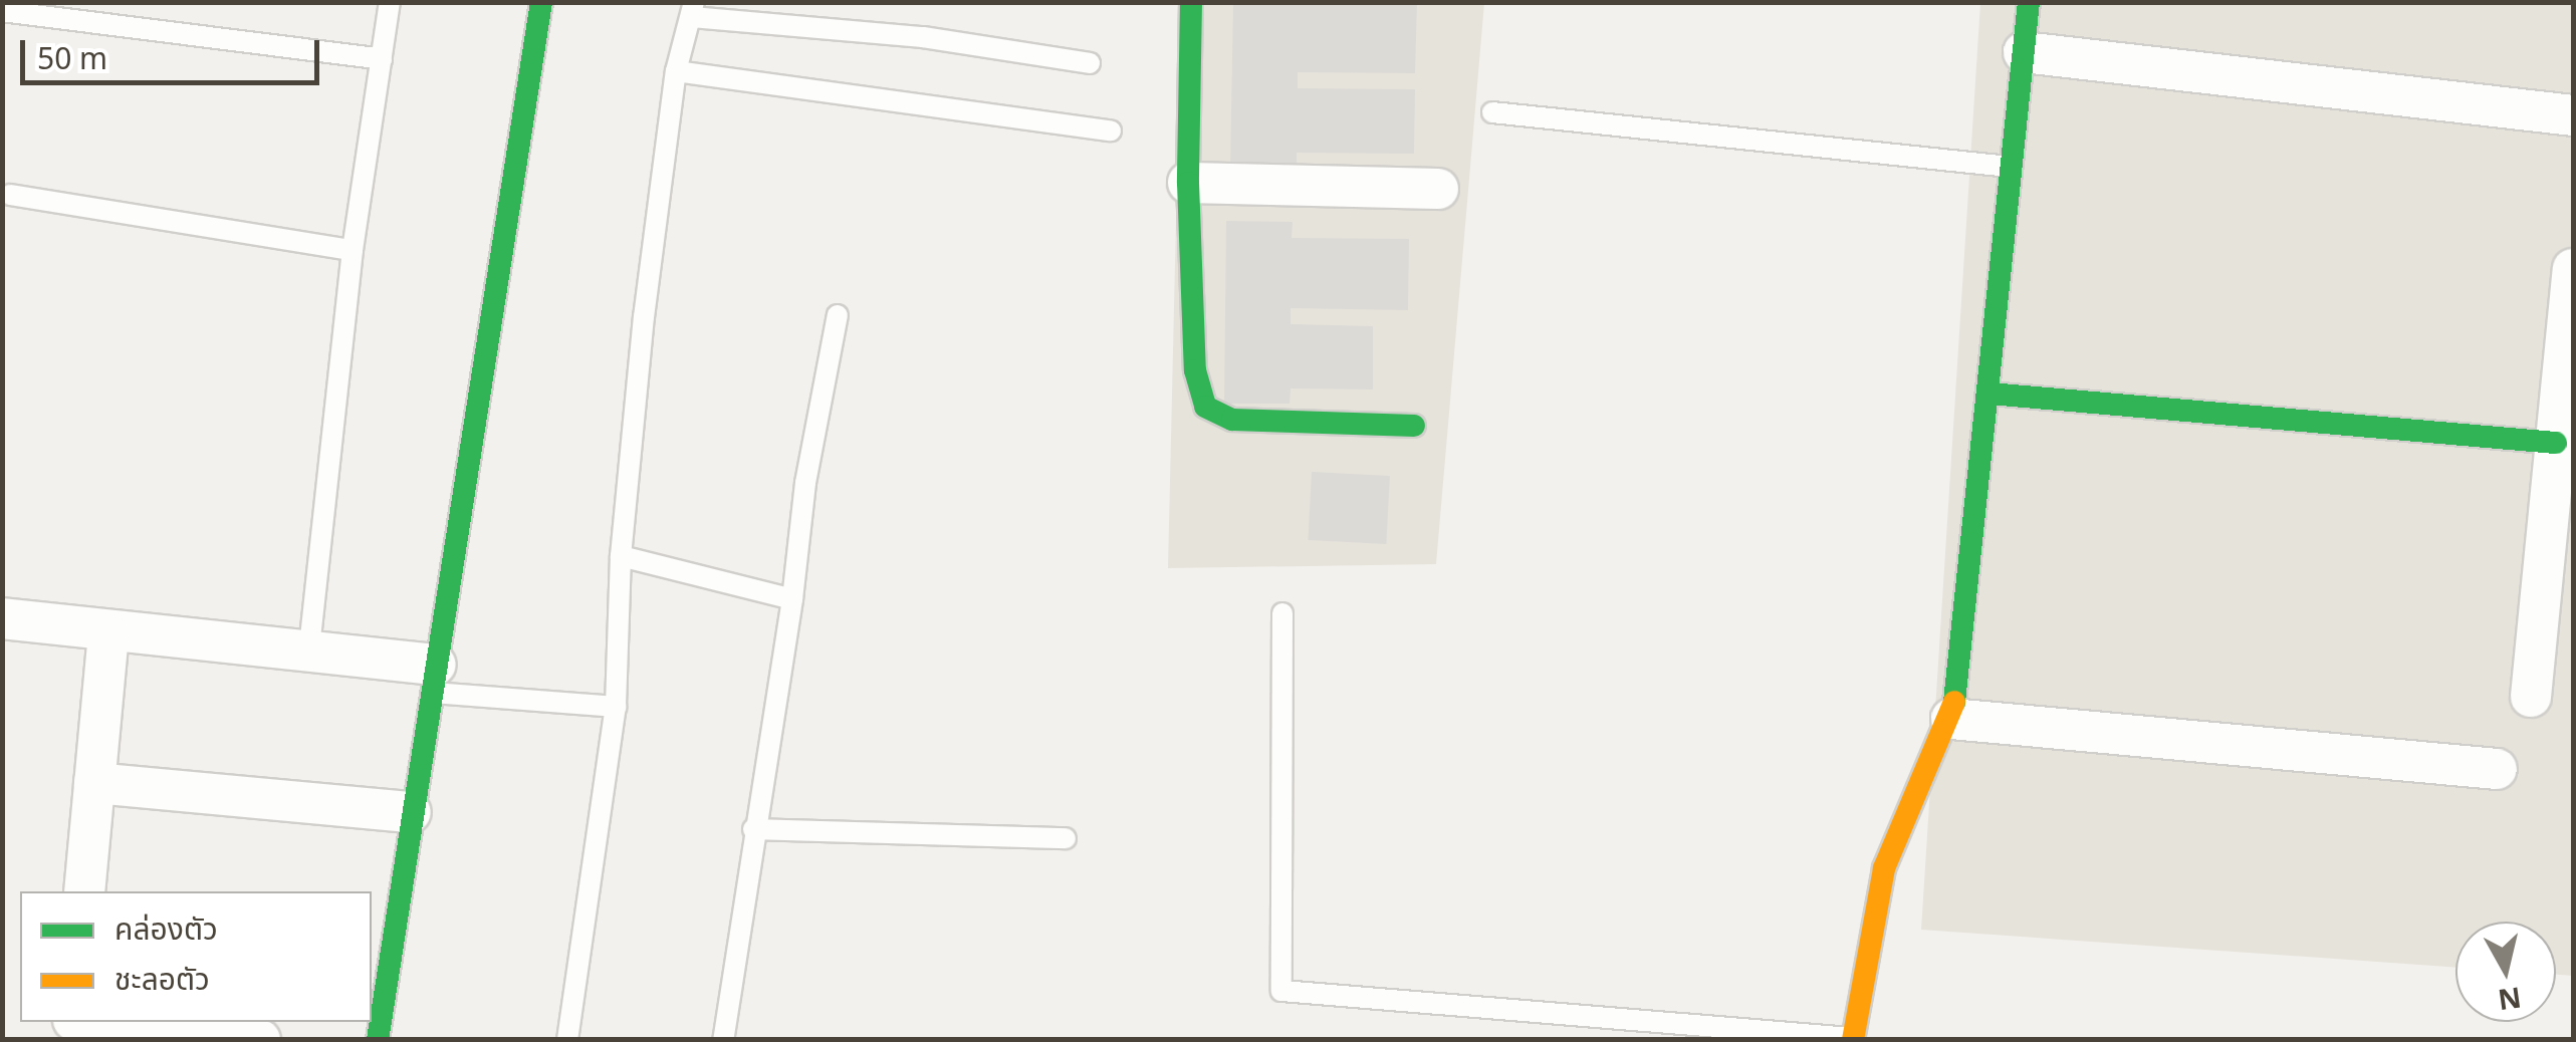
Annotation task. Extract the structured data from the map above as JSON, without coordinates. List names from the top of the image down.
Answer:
{
  "legend": ["คล่องตัว", "ชะลอตัว"],
  "scale_bar": "50 m",
  "north": "bottom"
}
